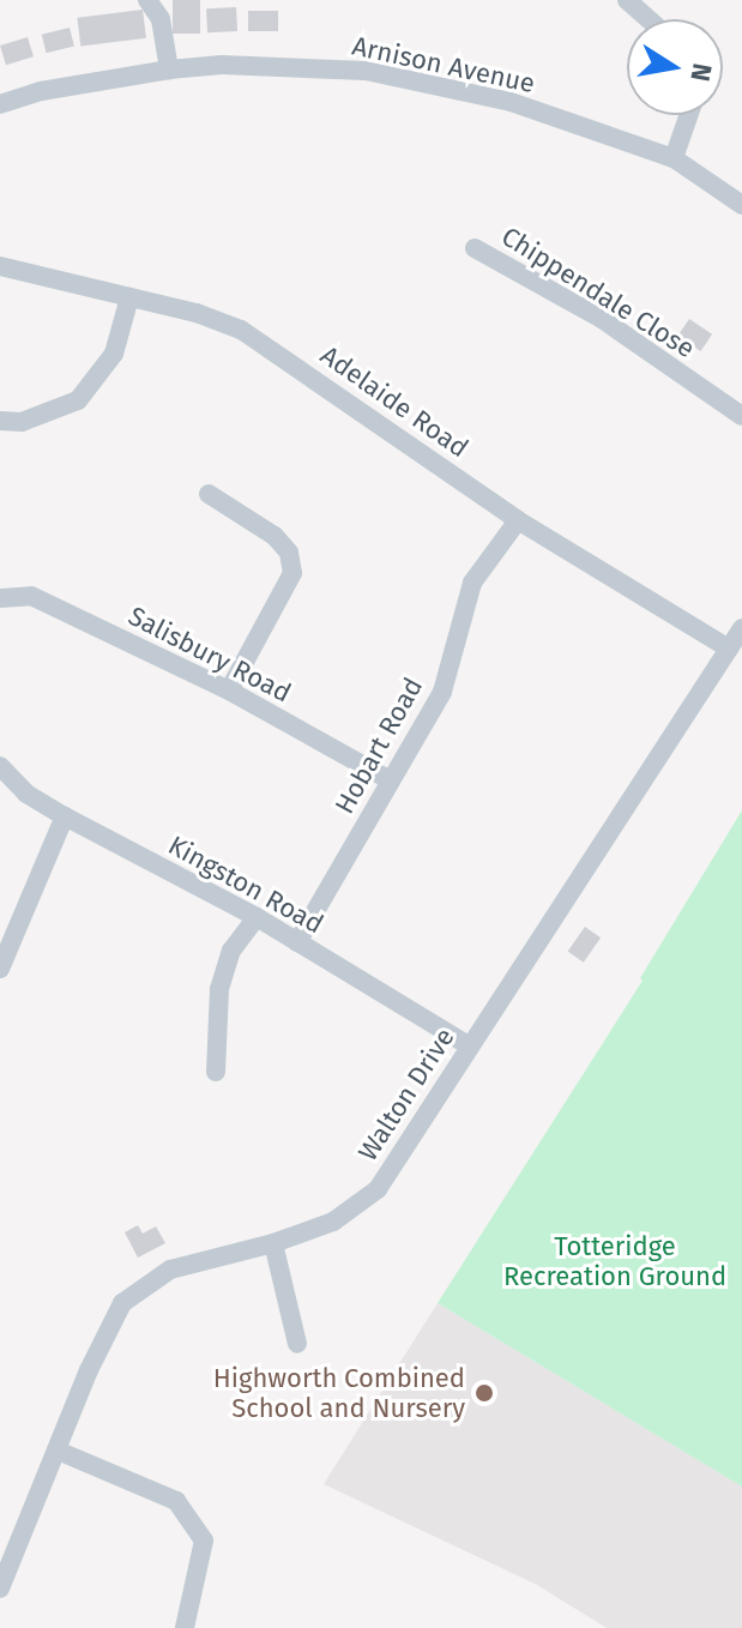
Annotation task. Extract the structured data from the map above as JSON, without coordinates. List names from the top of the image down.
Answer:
{
  "streets": {
    "street": [
      "Arnison Avenue",
      "Chippendale Close",
      "Adelaide Road",
      "Salisbury Road",
      "Hobart Road",
      "Kingston Road",
      "Walton Drive"
    ]
  },
  "crossings": [
    ["Adelaide Road", "Hobart Road"],
    ["Adelaide Road", "Walton Drive"],
    ["Salisbury Road", "Hobart Road"],
    ["Hobart Road", "Kingston Road"],
    ["Kingston Road", "Walton Drive"]
  ],
  "parks": ["Totteridge Recreation Ground"],
  "places": ["Highworth Combined School and Nursery"],
  "north": "right"
}
